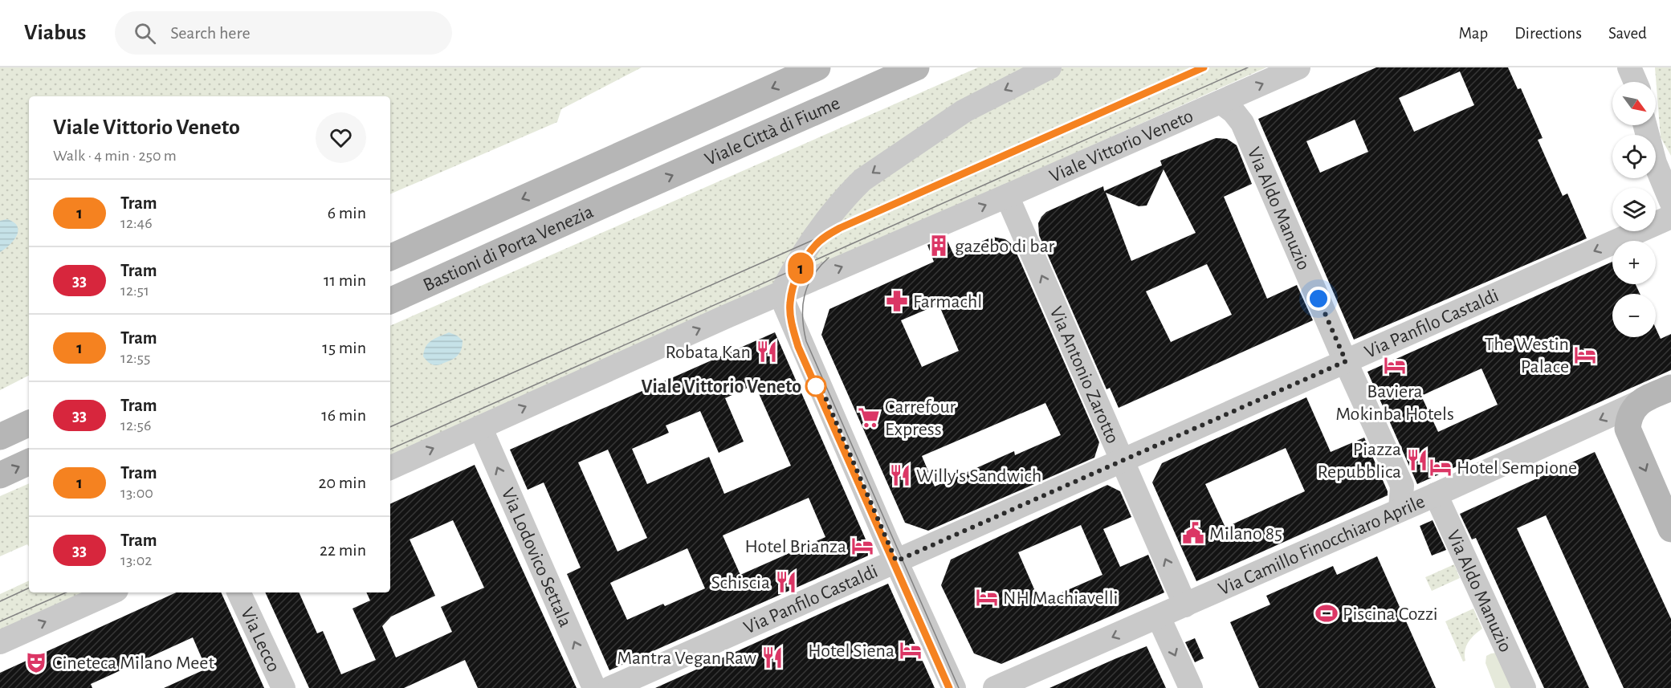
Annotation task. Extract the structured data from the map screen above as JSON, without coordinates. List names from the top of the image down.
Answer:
{
  "streets": {
    "main road": ["Viale Città di Fiume", "Bastioni di Porta Venezia"],
    "street": [
      "Viale Vittorio Veneto",
      "Via Aldo Manuzio",
      "Via Panfilo Castaldi",
      "Via Antonio Zarotto",
      "Via Camillo Finocchiaro Aprile",
      "Via Lodovico Settala",
      "Via Lecco"
    ]
  },
  "crossings": [
    ["Viale Città di Fiume", "Bastioni di Porta Venezia"],
    ["Viale Vittorio Veneto", "Via Aldo Manuzio"],
    ["Viale Vittorio Veneto", "Via Antonio Zarotto"],
    ["Viale Vittorio Veneto", "Via Lodovico Settala"],
    ["Via Aldo Manuzio", "Via Panfilo Castaldi"],
    ["Via Aldo Manuzio", "Via Camillo Finocchiaro Aprile"],
    ["Via Panfilo Castaldi", "Via Antonio Zarotto"],
    ["Via Antonio Zarotto", "Via Camillo Finocchiaro Aprile"]
  ],
  "one_way": ["Via Antonio Zarotto", "Via Camillo Finocchiaro Aprile", "Via Lodovico Settala"],
  "places": {
    "building": ["gazebo di bar"],
    "pharmacy": ["Farmachl"],
    "restaurant": [
      "Robata Kan",
      "Piazza Repubblica",
      "Willy's Sandwich",
      "Schiscia",
      "Mantra Vegan Raw"
    ],
    "hotel": [
      "The Westin Palace",
      "Baviera Mokinba Hotels",
      "Hotel Sempione",
      "Hotel Brianza",
      "NH Machiavelli",
      "Hotel Siena"
    ],
    "other": ["Viale Vittorio Veneto"],
    "supermarket": ["Carrefour Express"],
    "public building": ["Milano 85"],
    "sports": ["Piscina Cozzi"],
    "theatre": ["Cineteca Milano Meet"]
  },
  "lines": ["tram line 1"],
  "north": "bottom right",
  "page": {
    "header": "Viabus",
    "search": "Search here",
    "nav": ["Map", "Directions", "Saved"],
    "on_map": "1",
    "map_buttons": ["+", "−"],
    "heading": ["Viale Vittorio Veneto", "Walk · 4 min · 250 m"],
    "list": [
      {
        "mark": "1",
        "name": "Tram",
        "note": "12:46",
        "value": "6 min"
      },
      {
        "mark": "33",
        "name": "Tram",
        "note": "12:51",
        "value": "11 min"
      },
      {
        "mark": "1",
        "name": "Tram",
        "note": "12:55",
        "value": "15 min"
      },
      {
        "mark": "33",
        "name": "Tram",
        "note": "12:56",
        "value": "16 min"
      },
      {
        "mark": "1",
        "name": "Tram",
        "note": "13:00",
        "value": "20 min"
      },
      {
        "mark": "33",
        "name": "Tram",
        "note": "13:02",
        "value": "22 min"
      }
    ]
  }
}
